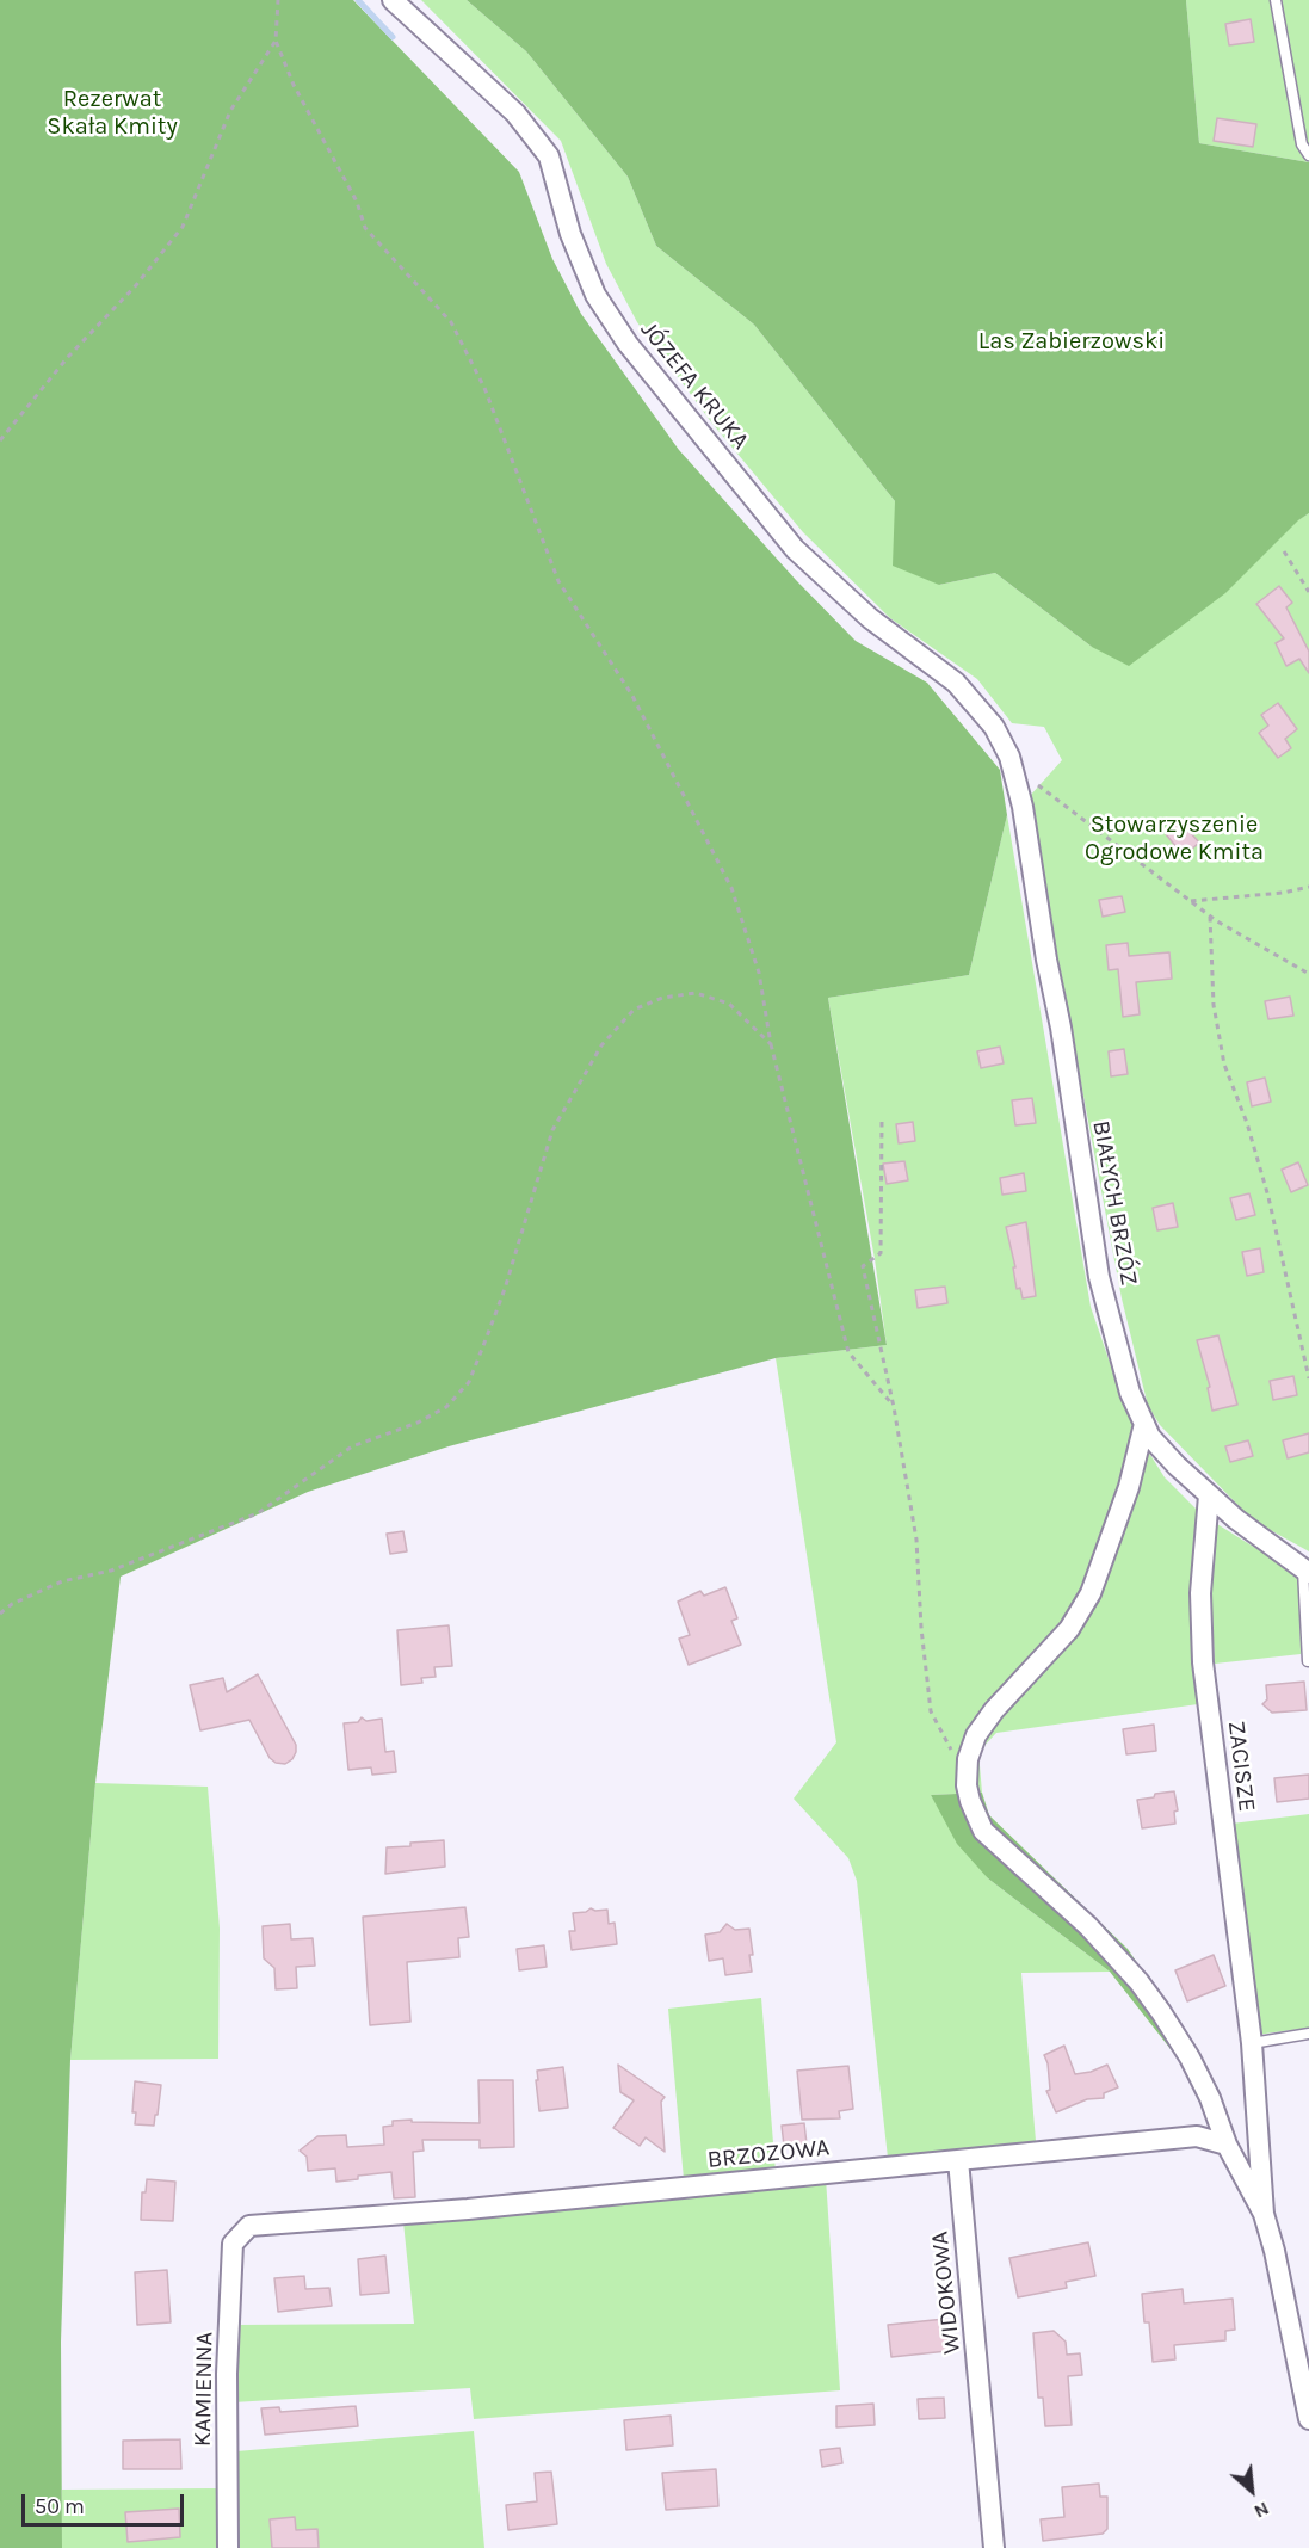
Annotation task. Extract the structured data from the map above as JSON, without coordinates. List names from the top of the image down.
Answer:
{
  "streets": {
    "street": [
      "JÓZEFA KRUKA",
      "BIAŁYCH BRZÓZ",
      "ZACISZE",
      "BRZOZOWA",
      "WIDOKOWA",
      "KAMIENNA"
    ]
  },
  "crossings": [
    ["JÓZEFA KRUKA", "BIAŁYCH BRZÓZ"],
    ["BIAŁYCH BRZÓZ", "ZACISZE"],
    ["BRZOZOWA", "WIDOKOWA"],
    ["BRZOZOWA", "KAMIENNA"]
  ],
  "parks": ["Rezerwat Skała Kmity", "Las Zabierzowski", "Stowarzyszenie Ogrodowe Kmita"],
  "scale_bar": "50 m",
  "north": "bottom right"
}
